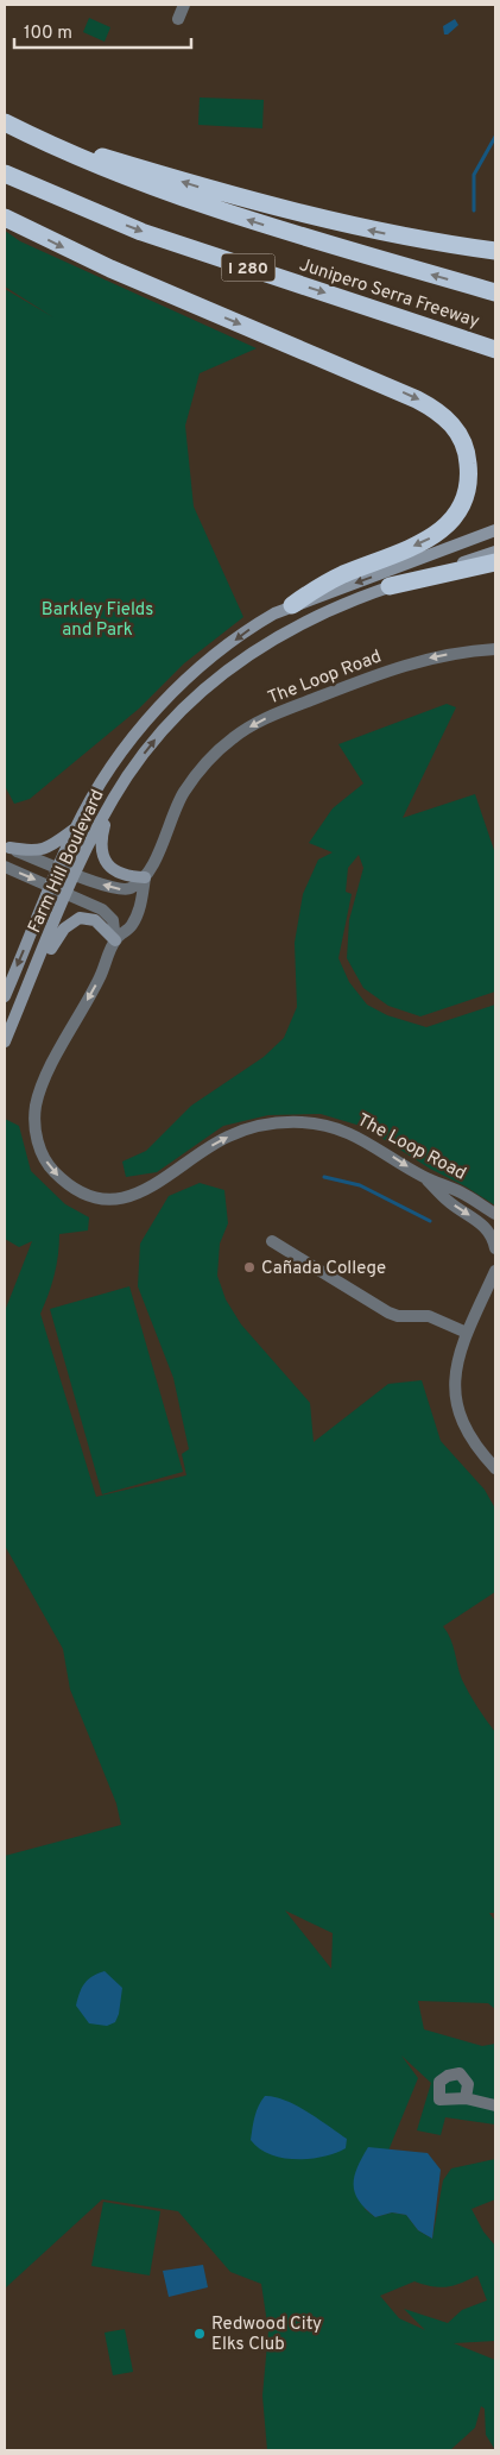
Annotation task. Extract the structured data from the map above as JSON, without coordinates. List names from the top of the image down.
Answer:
{
  "streets": {
    "highway": ["I 280", "Junipero Serra Freeway"],
    "main road": ["Farm Hill Boulevard"],
    "street": ["The Loop Road"]
  },
  "parks": ["Barkley Fields and Park"],
  "places": ["Cañada College", "Redwood City Elks Club"],
  "scale_bar": "100 m"
}
